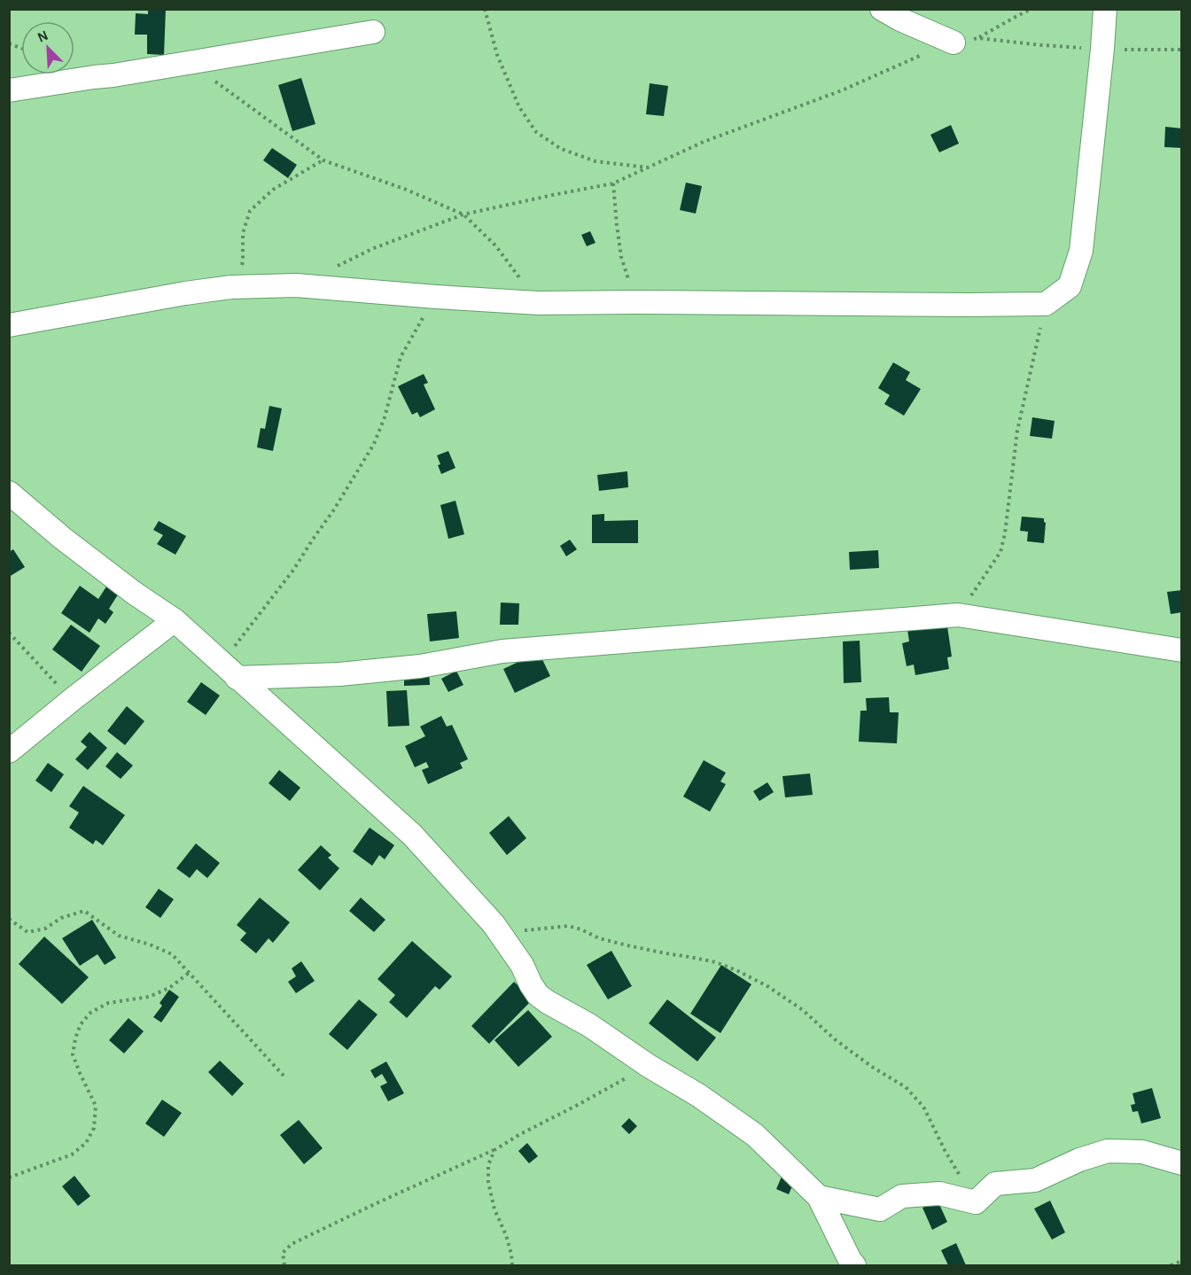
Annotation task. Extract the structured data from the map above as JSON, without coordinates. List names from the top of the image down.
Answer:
{
  "north": "top left"
}
